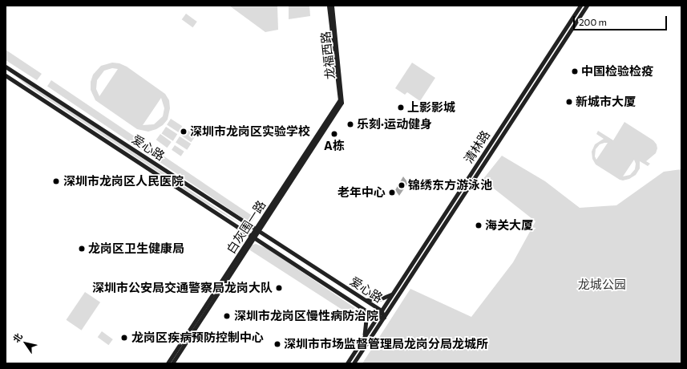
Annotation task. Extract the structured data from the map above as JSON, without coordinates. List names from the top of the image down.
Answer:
{
  "streets": {
    "street": [
      "龙福西路",
      "清林路",
      "爱心路",
      "白灰围一路"
    ]
  },
  "crossings": [
    ["龙福西路", "白灰围一路"],
    ["清林路", "爱心路"],
    ["爱心路", "白灰围一路"]
  ],
  "parks": ["龙城公园"],
  "places": [
    "中国检验检疫",
    "新城市大厦",
    "上影影城",
    "乐刻·运动健身",
    "深圳市龙岗区实验学校",
    "A栋",
    "深圳市龙岗区人民医院",
    "锦绣东方游泳池",
    "老年中心",
    "海关大厦",
    "龙岗区卫生健康局",
    "深圳市公安局交通警察局龙岗大队",
    "深圳市龙岗区慢性病防治院",
    "龙岗区疾病预防控制中心",
    "深圳市市场监督管理局龙岗分局龙城所"
  ],
  "scale_bar": "200 m",
  "north": "top left"
}
